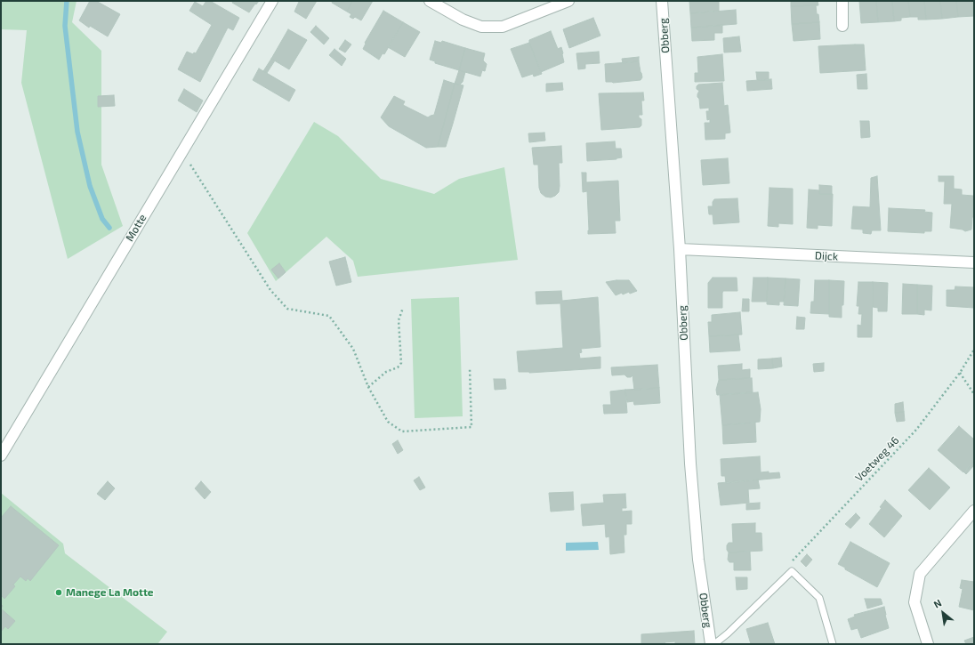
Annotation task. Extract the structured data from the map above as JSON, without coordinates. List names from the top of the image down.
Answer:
{
  "streets": {
    "street": ["Obberg", "Motte", "Dijck"],
    "path": ["Voetweg 46"]
  },
  "crossings": [
    ["Obberg", "Dijck"]
  ],
  "places": ["Manege La Motte"],
  "north": "top left"
}
